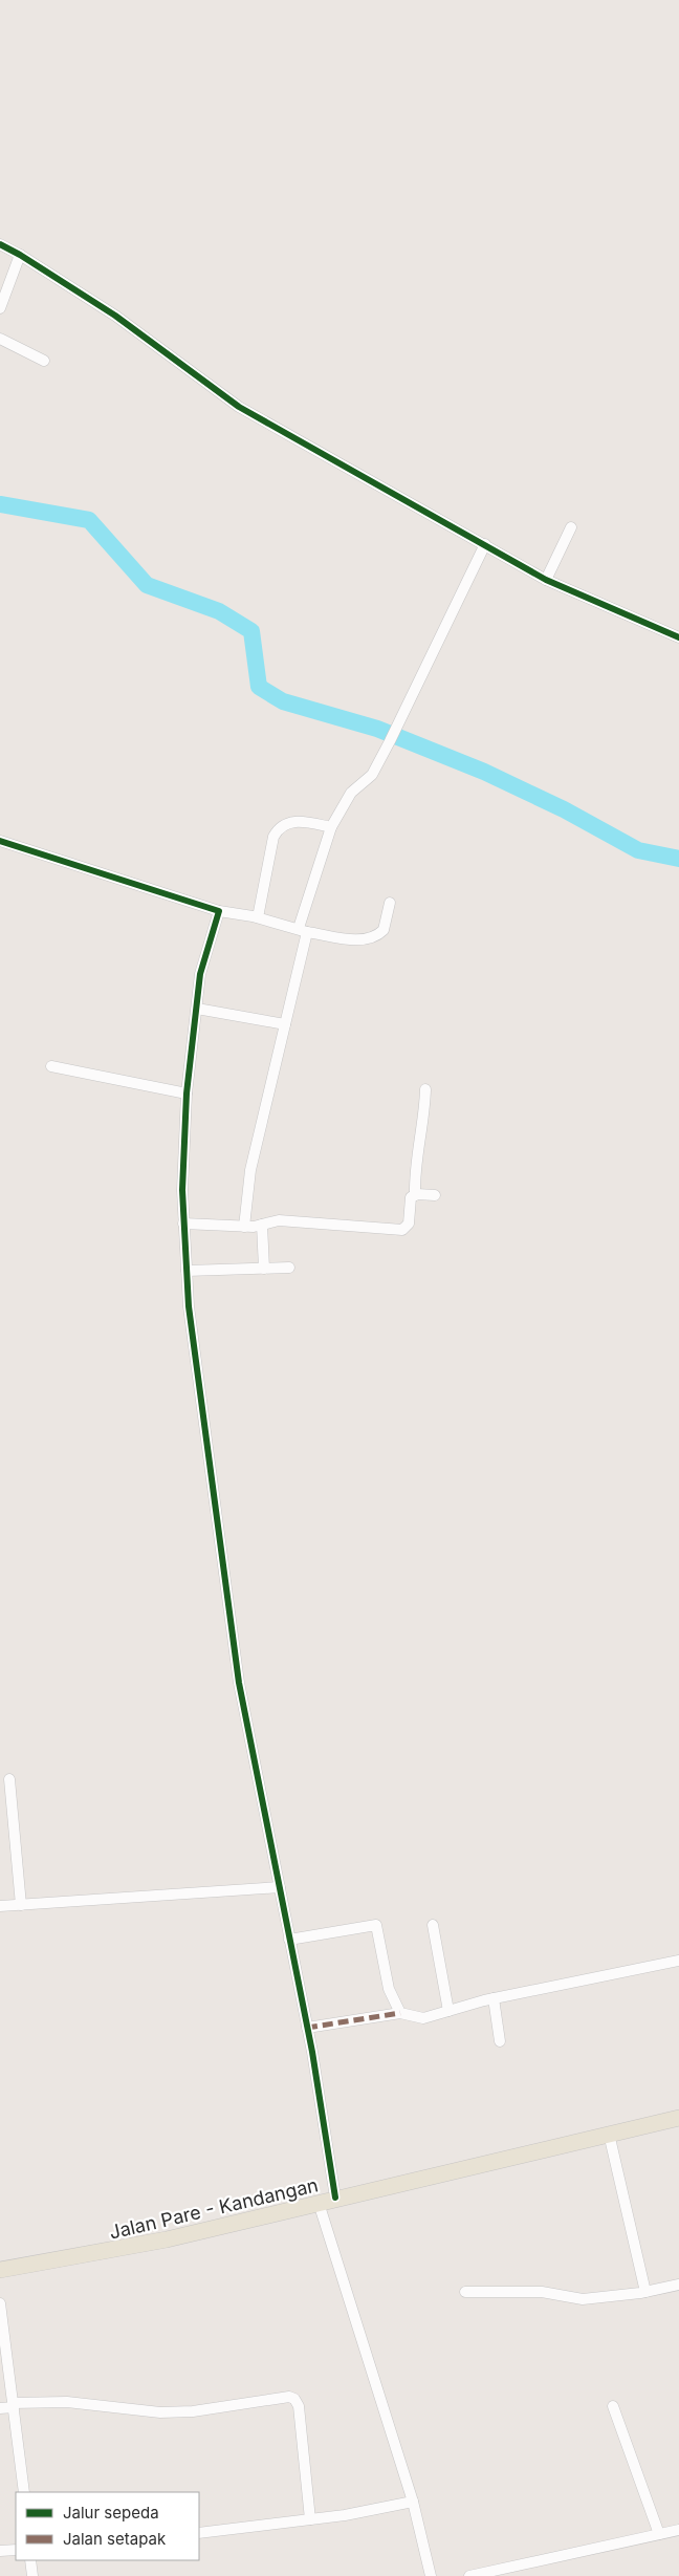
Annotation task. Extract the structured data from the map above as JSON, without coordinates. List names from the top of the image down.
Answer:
{
  "streets": {
    "main road": ["Jalan Pare - Kandangan"]
  },
  "legend": ["Jalur sepeda", "Jalan setapak"]
}
